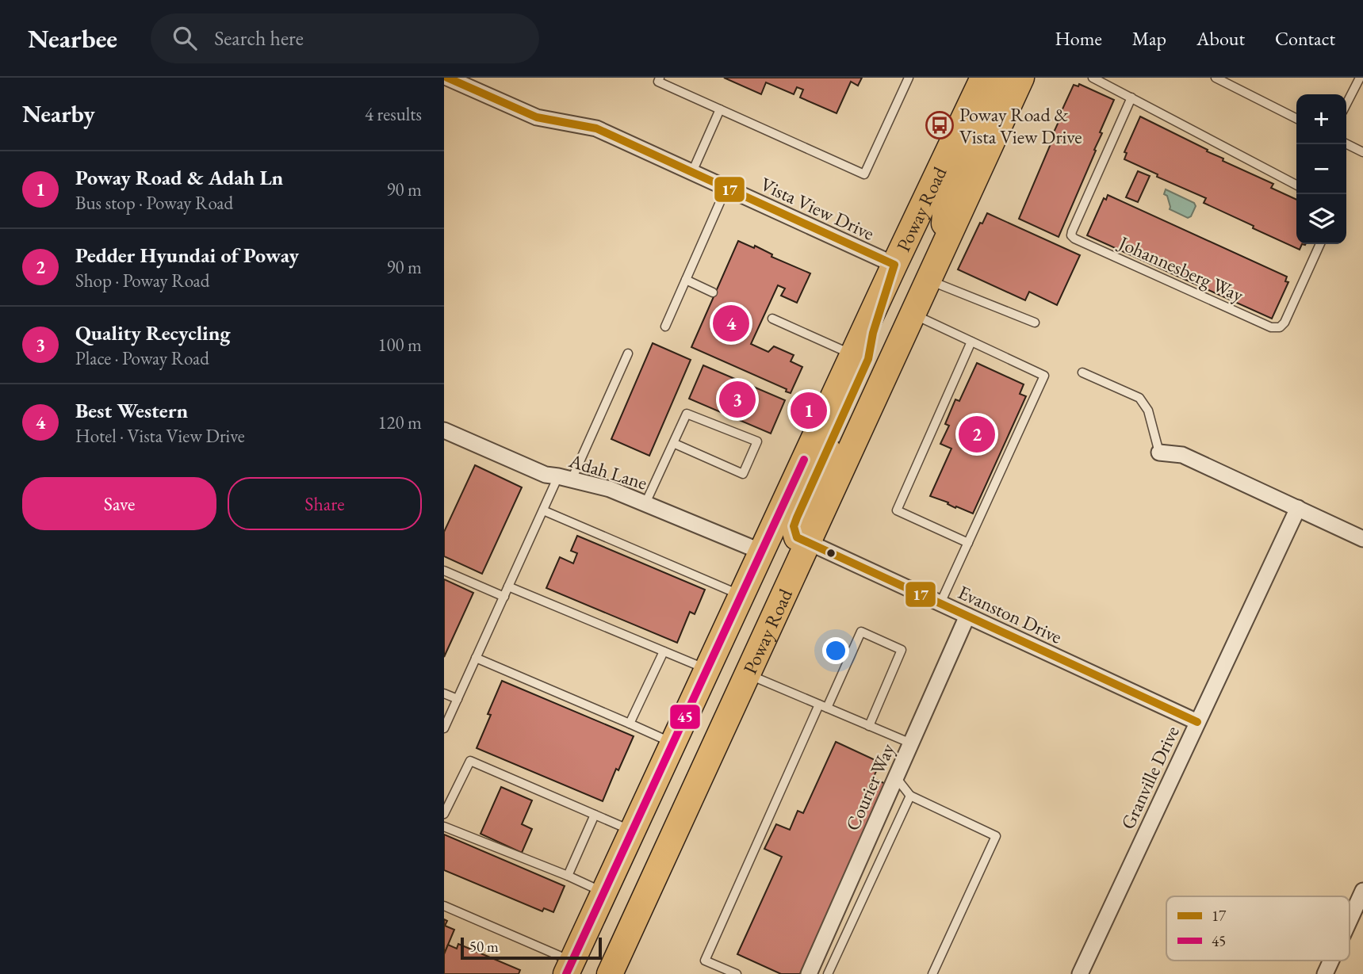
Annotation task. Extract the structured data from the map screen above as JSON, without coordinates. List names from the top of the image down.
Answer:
{
  "streets": {
    "main road": ["Poway Road"],
    "street": [
      "Vista View Drive",
      "Adah Lane",
      "Evanston Drive",
      "Granville Drive",
      "Courier Way"
    ],
    "lane": ["Johannesberg Way"]
  },
  "crossings": [
    ["Vista View Drive", "Poway Road"],
    ["Poway Road", "Adah Lane"],
    ["Poway Road", "Evanston Drive"],
    ["Evanston Drive", "Granville Drive"],
    ["Evanston Drive", "Courier Way"]
  ],
  "places": {
    "bus stop": ["Poway Road & Vista View Drive"]
  },
  "lines": ["transit line 17", "transit line 45"],
  "legend": ["17", "45"],
  "scale_bar": "50 m",
  "page": {
    "header": "Nearbee",
    "search": "Search here",
    "nav": [
      "Home",
      "Map",
      "About",
      "Contact"
    ],
    "heading": ["Nearby", "4 results"],
    "map_buttons": ["+", "−"],
    "list": [
      {
        "mark": "1",
        "name": "Poway Road & Adah Ln",
        "note": "Bus stop · Poway Road",
        "value": "90 m"
      },
      {
        "mark": "2",
        "name": "Pedder Hyundai of Poway",
        "note": "Shop · Poway Road",
        "value": "90 m"
      },
      {
        "mark": "3",
        "name": "Quality Recycling",
        "note": "Place · Poway Road",
        "value": "100 m"
      },
      {
        "mark": "4",
        "name": "Best Western",
        "note": "Hotel · Vista View Drive",
        "value": "120 m"
      }
    ],
    "pins": [
      "4",
      "3",
      "1",
      "2"
    ],
    "buttons": ["Save", "Share"],
    "scale": "50 m"
  }
}
